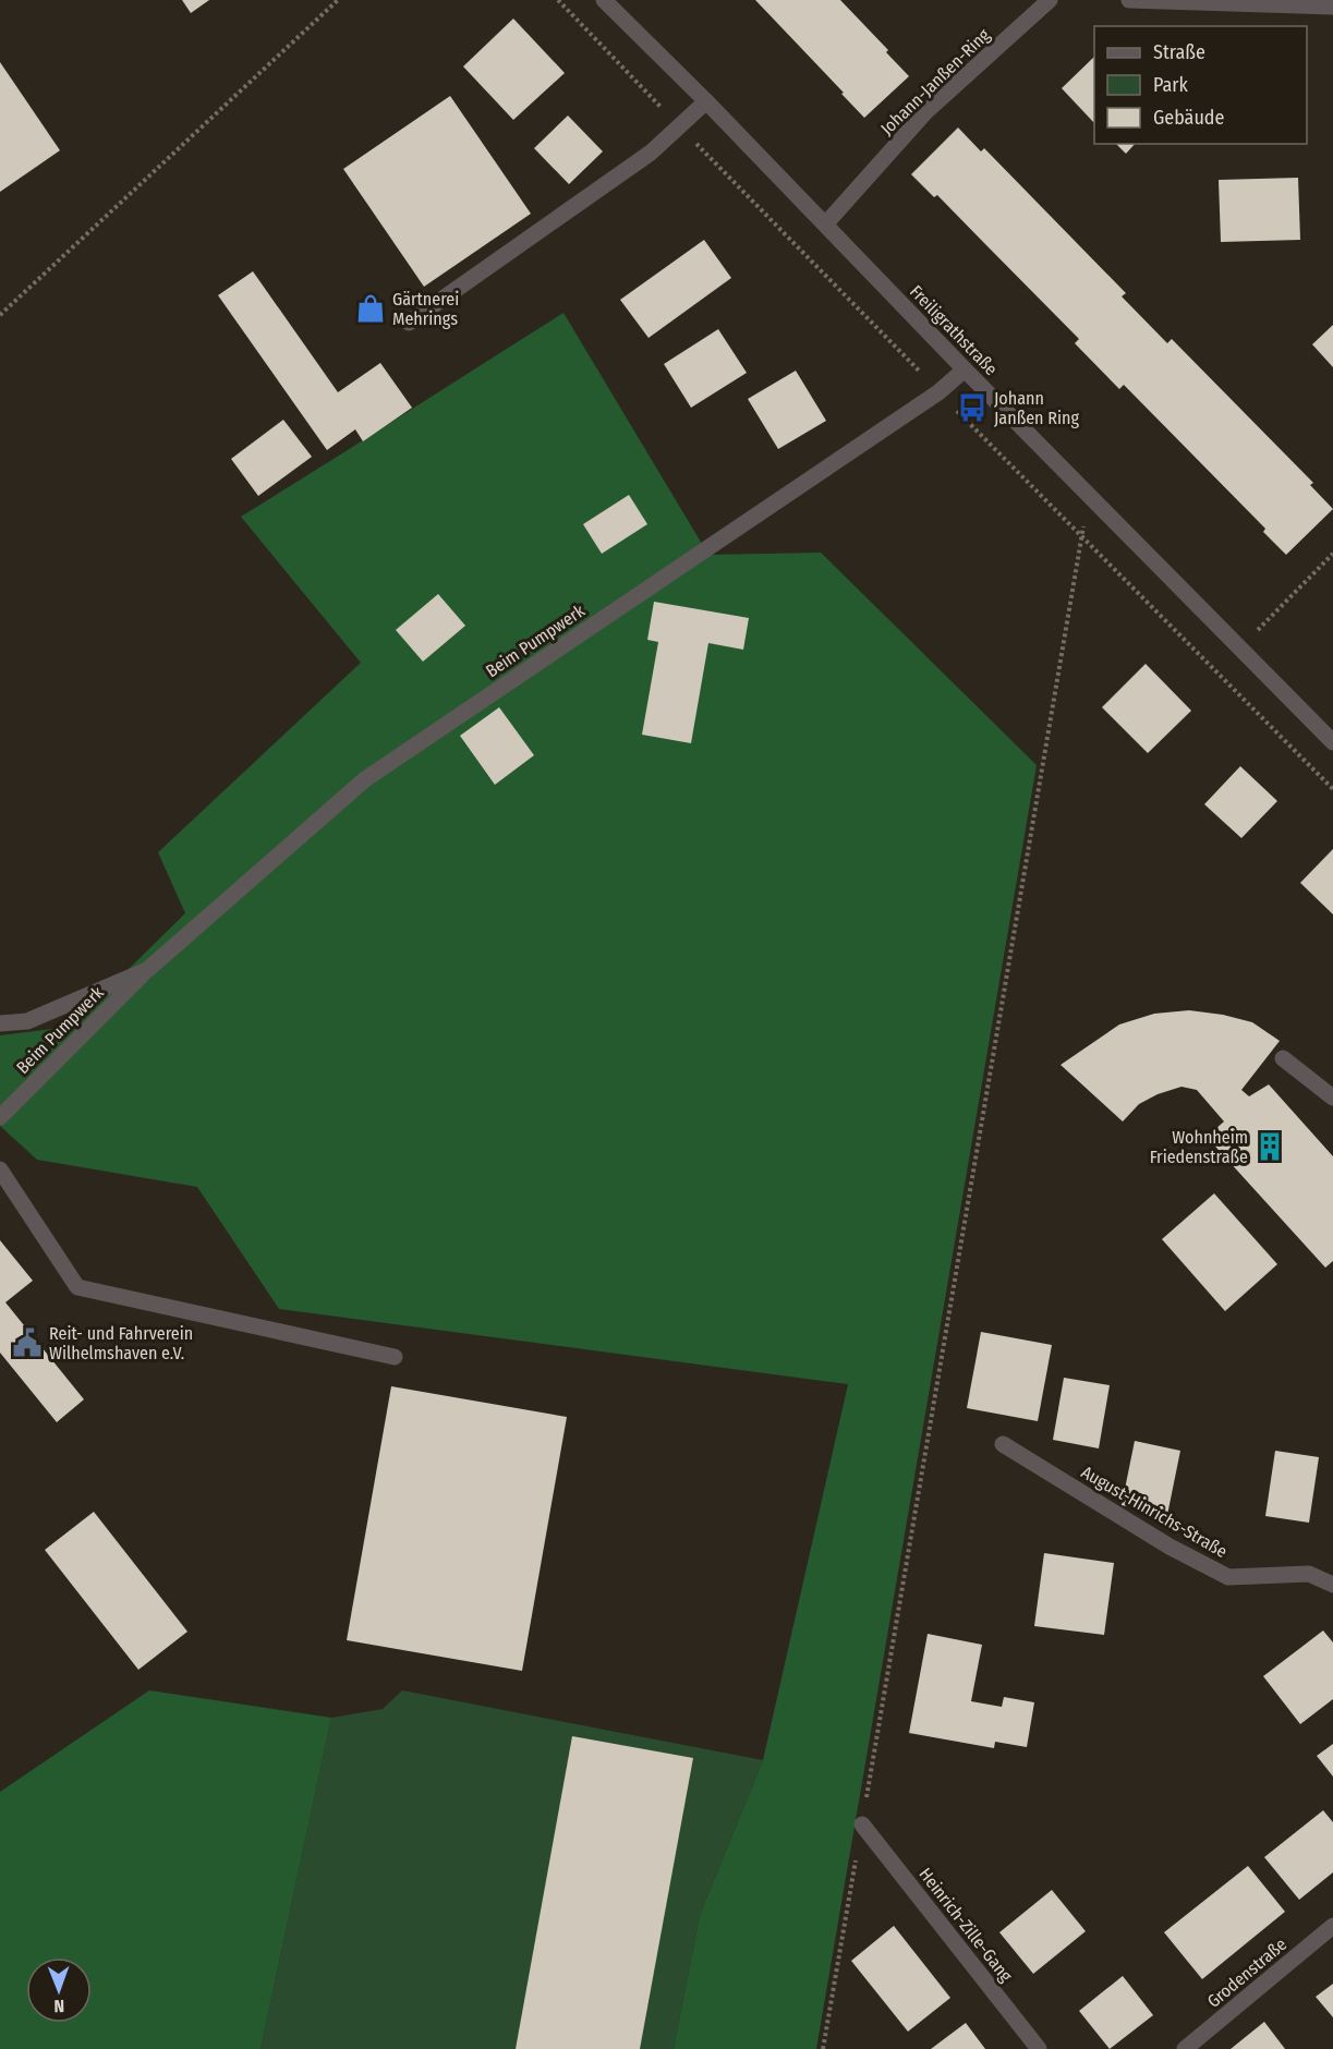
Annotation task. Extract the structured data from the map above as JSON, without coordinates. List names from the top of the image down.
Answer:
{
  "streets": {
    "street": [
      "Johann-Janßen-Ring",
      "Freiligrathstraße",
      "Beim Pumpwerk",
      "August-Hinrichs-Straße",
      "Heinrich-Zille-Gang",
      "Grodenstraße"
    ]
  },
  "crossings": [
    ["Johann-Janßen-Ring", "Freiligrathstraße"],
    ["Freiligrathstraße", "Beim Pumpwerk"]
  ],
  "places": {
    "shop": ["Gärtnerei Mehrings"],
    "bus stop": ["Johann Janßen Ring"],
    "building": ["Wohnheim Friedenstraße"],
    "public building": ["Reit- und Fahrverein Wilhelmshaven e.V."]
  },
  "legend": ["Straße", "Park", "Gebäude"],
  "north": "bottom"
}
